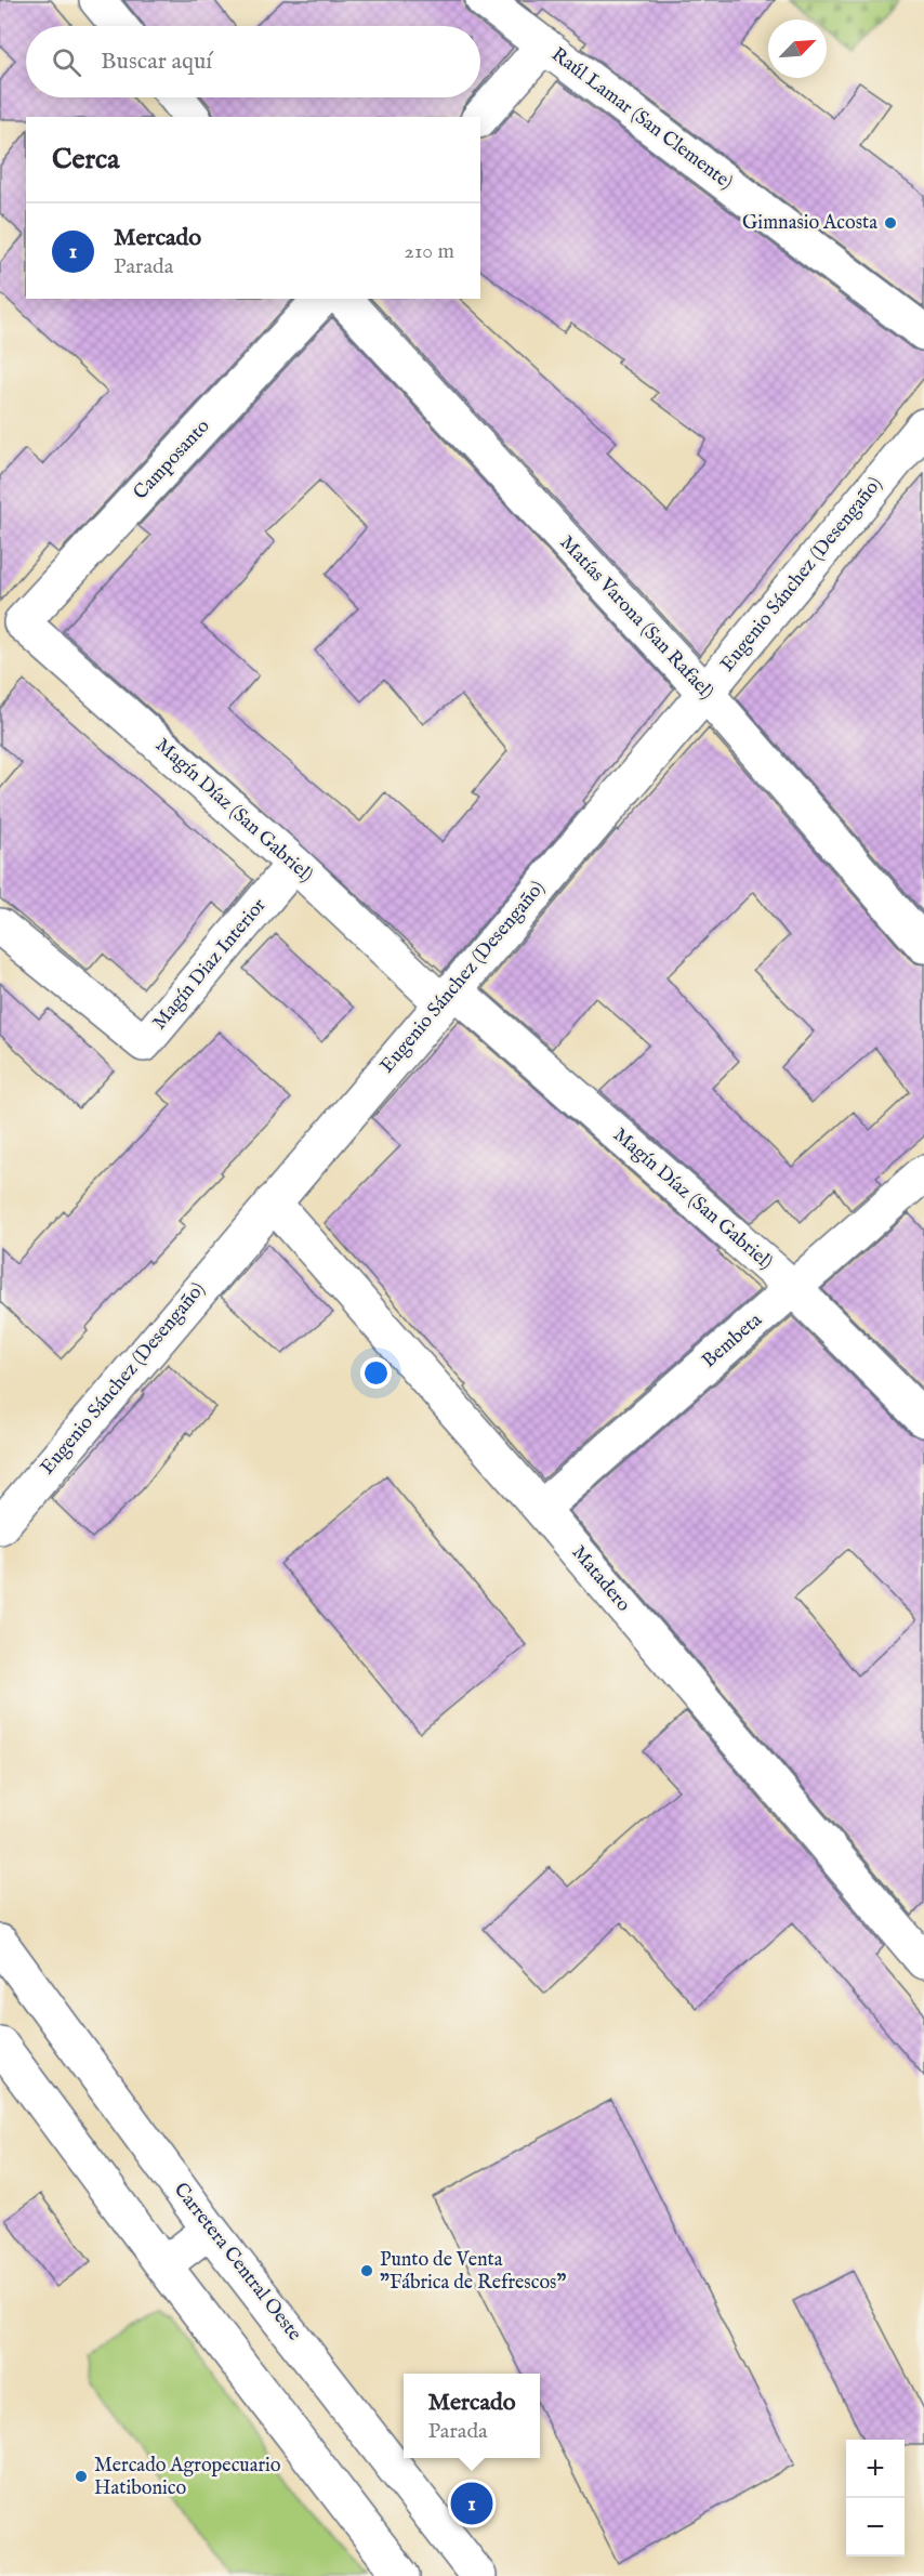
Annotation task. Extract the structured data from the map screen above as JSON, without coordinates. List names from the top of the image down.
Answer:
{
  "streets": {
    "street": [
      "Raúl Lamar (San Clemente)",
      "Camposanto",
      "Eugenio Sánchez (Desengaño)",
      "Matías Varona (San Rafael)",
      "Magín Díaz (San Gabriel)",
      "Magín Diaz Interior",
      "Bembeta",
      "Matadero",
      "Carretera Central Oeste"
    ]
  },
  "crossings": [
    ["Camposanto", "Magín Díaz (San Gabriel)"],
    ["Eugenio Sánchez (Desengaño)", "Matías Varona (San Rafael)"],
    ["Eugenio Sánchez (Desengaño)", "Magín Díaz (San Gabriel)"],
    ["Eugenio Sánchez (Desengaño)", "Matadero"],
    ["Magín Díaz (San Gabriel)", "Magín Diaz Interior"],
    ["Magín Díaz (San Gabriel)", "Bembeta"],
    ["Bembeta", "Matadero"]
  ],
  "places": ["Gimnasio Acosta", "Punto de Venta \"Fábrica de Refrescos\"", "Mercado Agropecuario Hatibonico"],
  "north": "top right",
  "page": {
    "search": "Buscar aquí",
    "heading": "Cerca",
    "list": [
      {
        "mark": "1",
        "name": "Mercado",
        "note": "Parada",
        "value": "210 m"
      }
    ],
    "popup": ["Mercado", "Parada"],
    "map_buttons": ["+", "−"],
    "pins": "1"
  }
}
